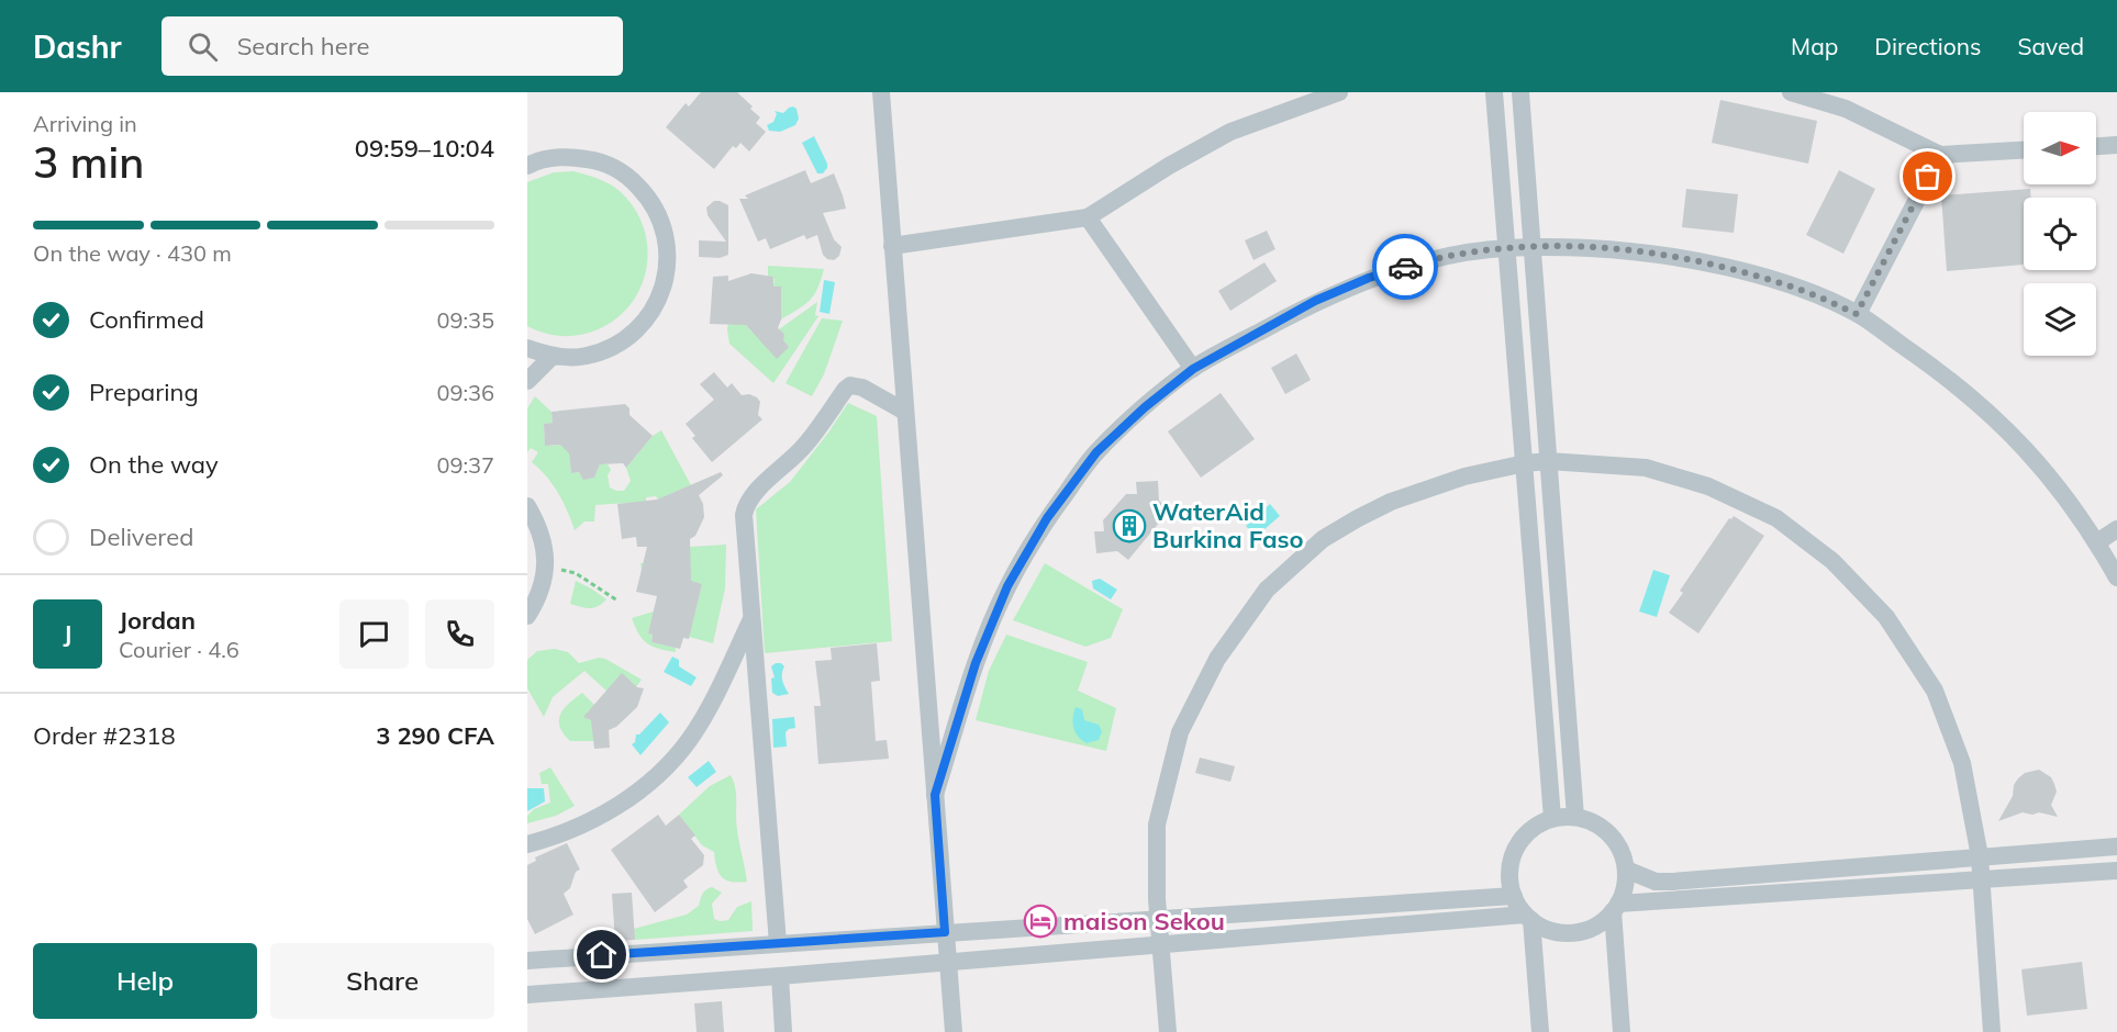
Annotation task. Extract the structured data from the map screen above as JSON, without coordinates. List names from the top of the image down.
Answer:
{
  "places": {
    "building": ["WaterAid Burkina Faso"],
    "hotel": ["maison Sekou"]
  },
  "north": "right",
  "page": {
    "header": "Dashr",
    "search": "Search here",
    "nav": ["Map", "Directions", "Saved"],
    "heading": ["3 min", "Arriving in", "09:59–10:04"],
    "panel": [
      "Jordan",
      "Courier · 4.6",
      "Order #2318",
      "3 290 CFA"
    ],
    "bar": "On the way · 430 m",
    "list": [
      ["Confirmed", "09:35"],
      ["Preparing", "09:36"],
      ["On the way", "09:37"],
      "Delivered"
    ],
    "round": "J",
    "buttons": ["Help", "Share"]
  }
}
